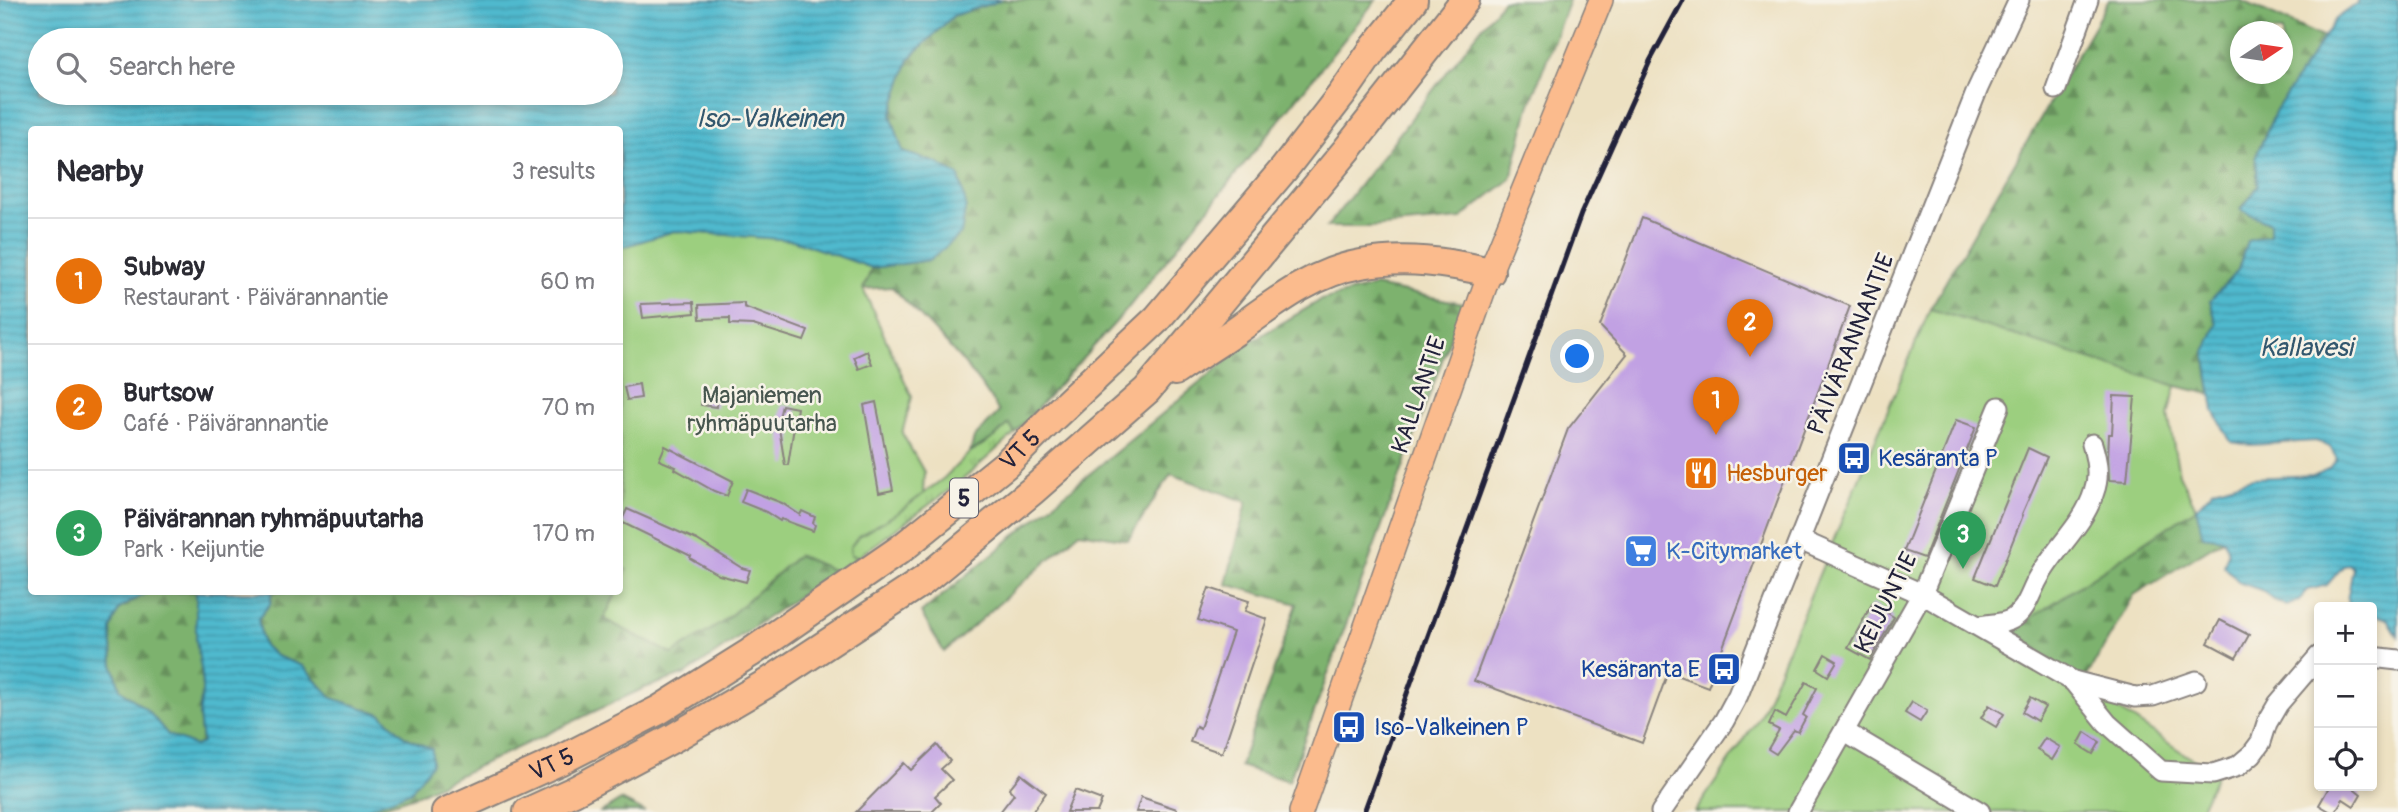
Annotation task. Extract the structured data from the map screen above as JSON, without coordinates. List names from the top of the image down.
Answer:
{
  "streets": {
    "highway": ["VT 5", "5"],
    "main road": ["KALLANTIE"],
    "street": ["PÄIVÄRANNANTIE", "KEIJUNTIE"]
  },
  "water": ["Iso-Valkeinen", "Kallavesi"],
  "parks": ["Majaniemen ryhmäpuutarha"],
  "places": {
    "bus stop": ["Kesäranta P", "Kesäranta E", "Iso-Valkeinen P"],
    "restaurant": ["Hesburger"],
    "supermarket": ["K-Citymarket"]
  },
  "north": "right",
  "page": {
    "search": "Search here",
    "heading": ["Nearby", "3 results"],
    "list": [
      {
        "mark": "1",
        "name": "Subway",
        "note": "Restaurant · Päivärannantie",
        "value": "60 m"
      },
      {
        "mark": "2",
        "name": "Burtsow",
        "note": "Café · Päivärannantie",
        "value": "70 m"
      },
      {
        "mark": "3",
        "name": "Päivärannan ryhmäpuutarha",
        "note": "Park · Keijuntie",
        "value": "170 m"
      }
    ],
    "pins": ["2", "1", "3"],
    "map_buttons": ["+", "−"]
  }
}
